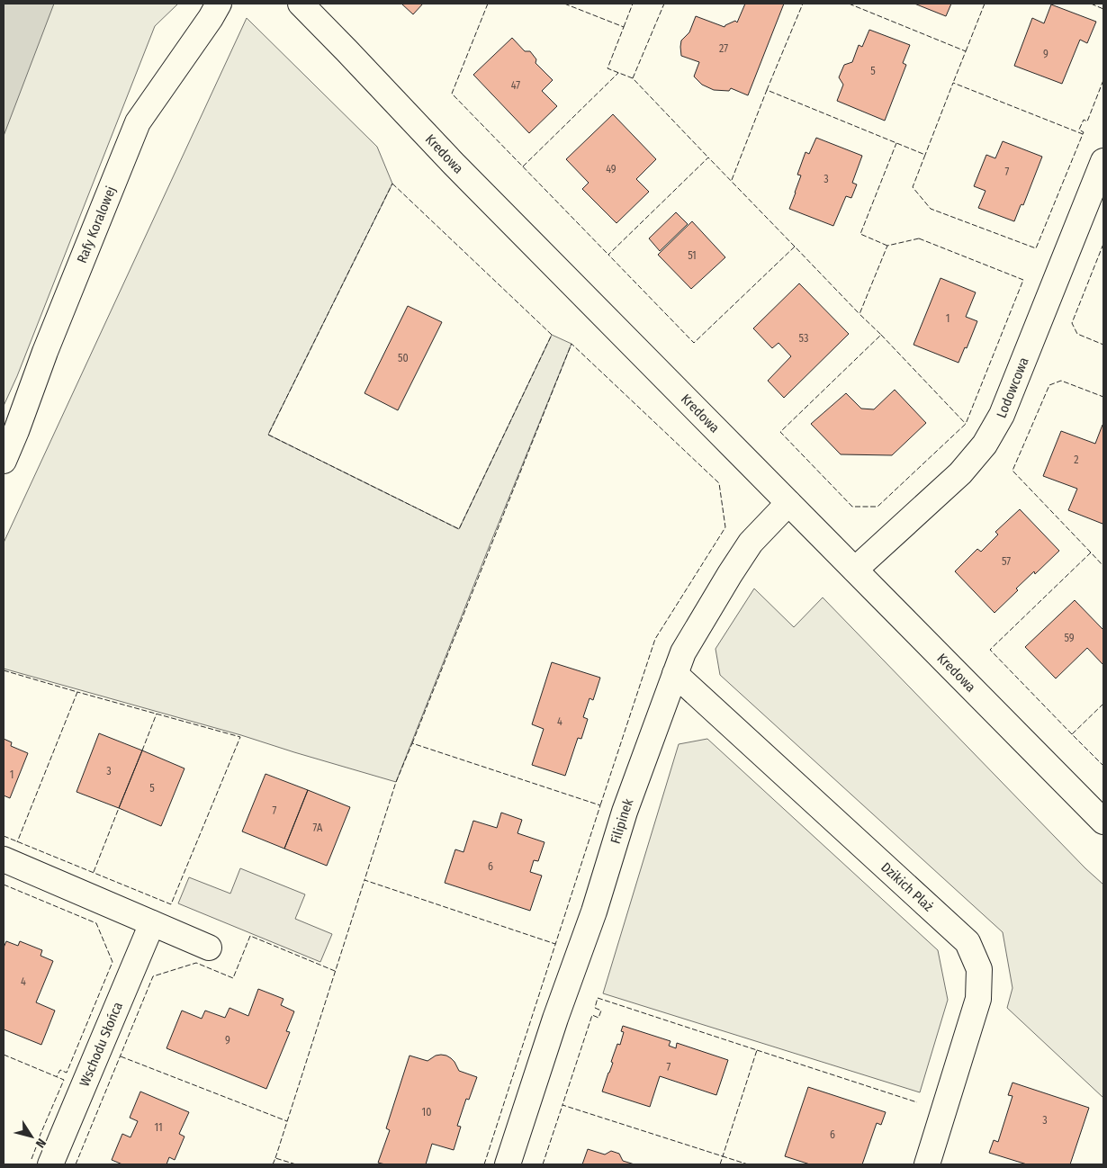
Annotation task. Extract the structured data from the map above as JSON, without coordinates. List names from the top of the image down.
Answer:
{
  "streets": {
    "street": [
      "Kredowa",
      "Rafy Koralowej",
      "Lodowcowa",
      "Filipinek",
      "Dzikich Plaż",
      "Wschodu Słońca"
    ]
  },
  "crossings": [
    ["Kredowa", "Lodowcowa"],
    ["Kredowa", "Filipinek"],
    ["Filipinek", "Dzikich Plaż"]
  ],
  "house_numbers": [
    "27",
    "9",
    "5",
    "47",
    "49",
    "7",
    "3",
    "51",
    "1",
    "53",
    "50",
    "2",
    "57",
    "59",
    "4",
    "3",
    "1",
    "5",
    "7",
    "7A",
    "6",
    "4",
    "9",
    "7",
    "10",
    "3",
    "11",
    "6"
  ],
  "north": "bottom right"
}
